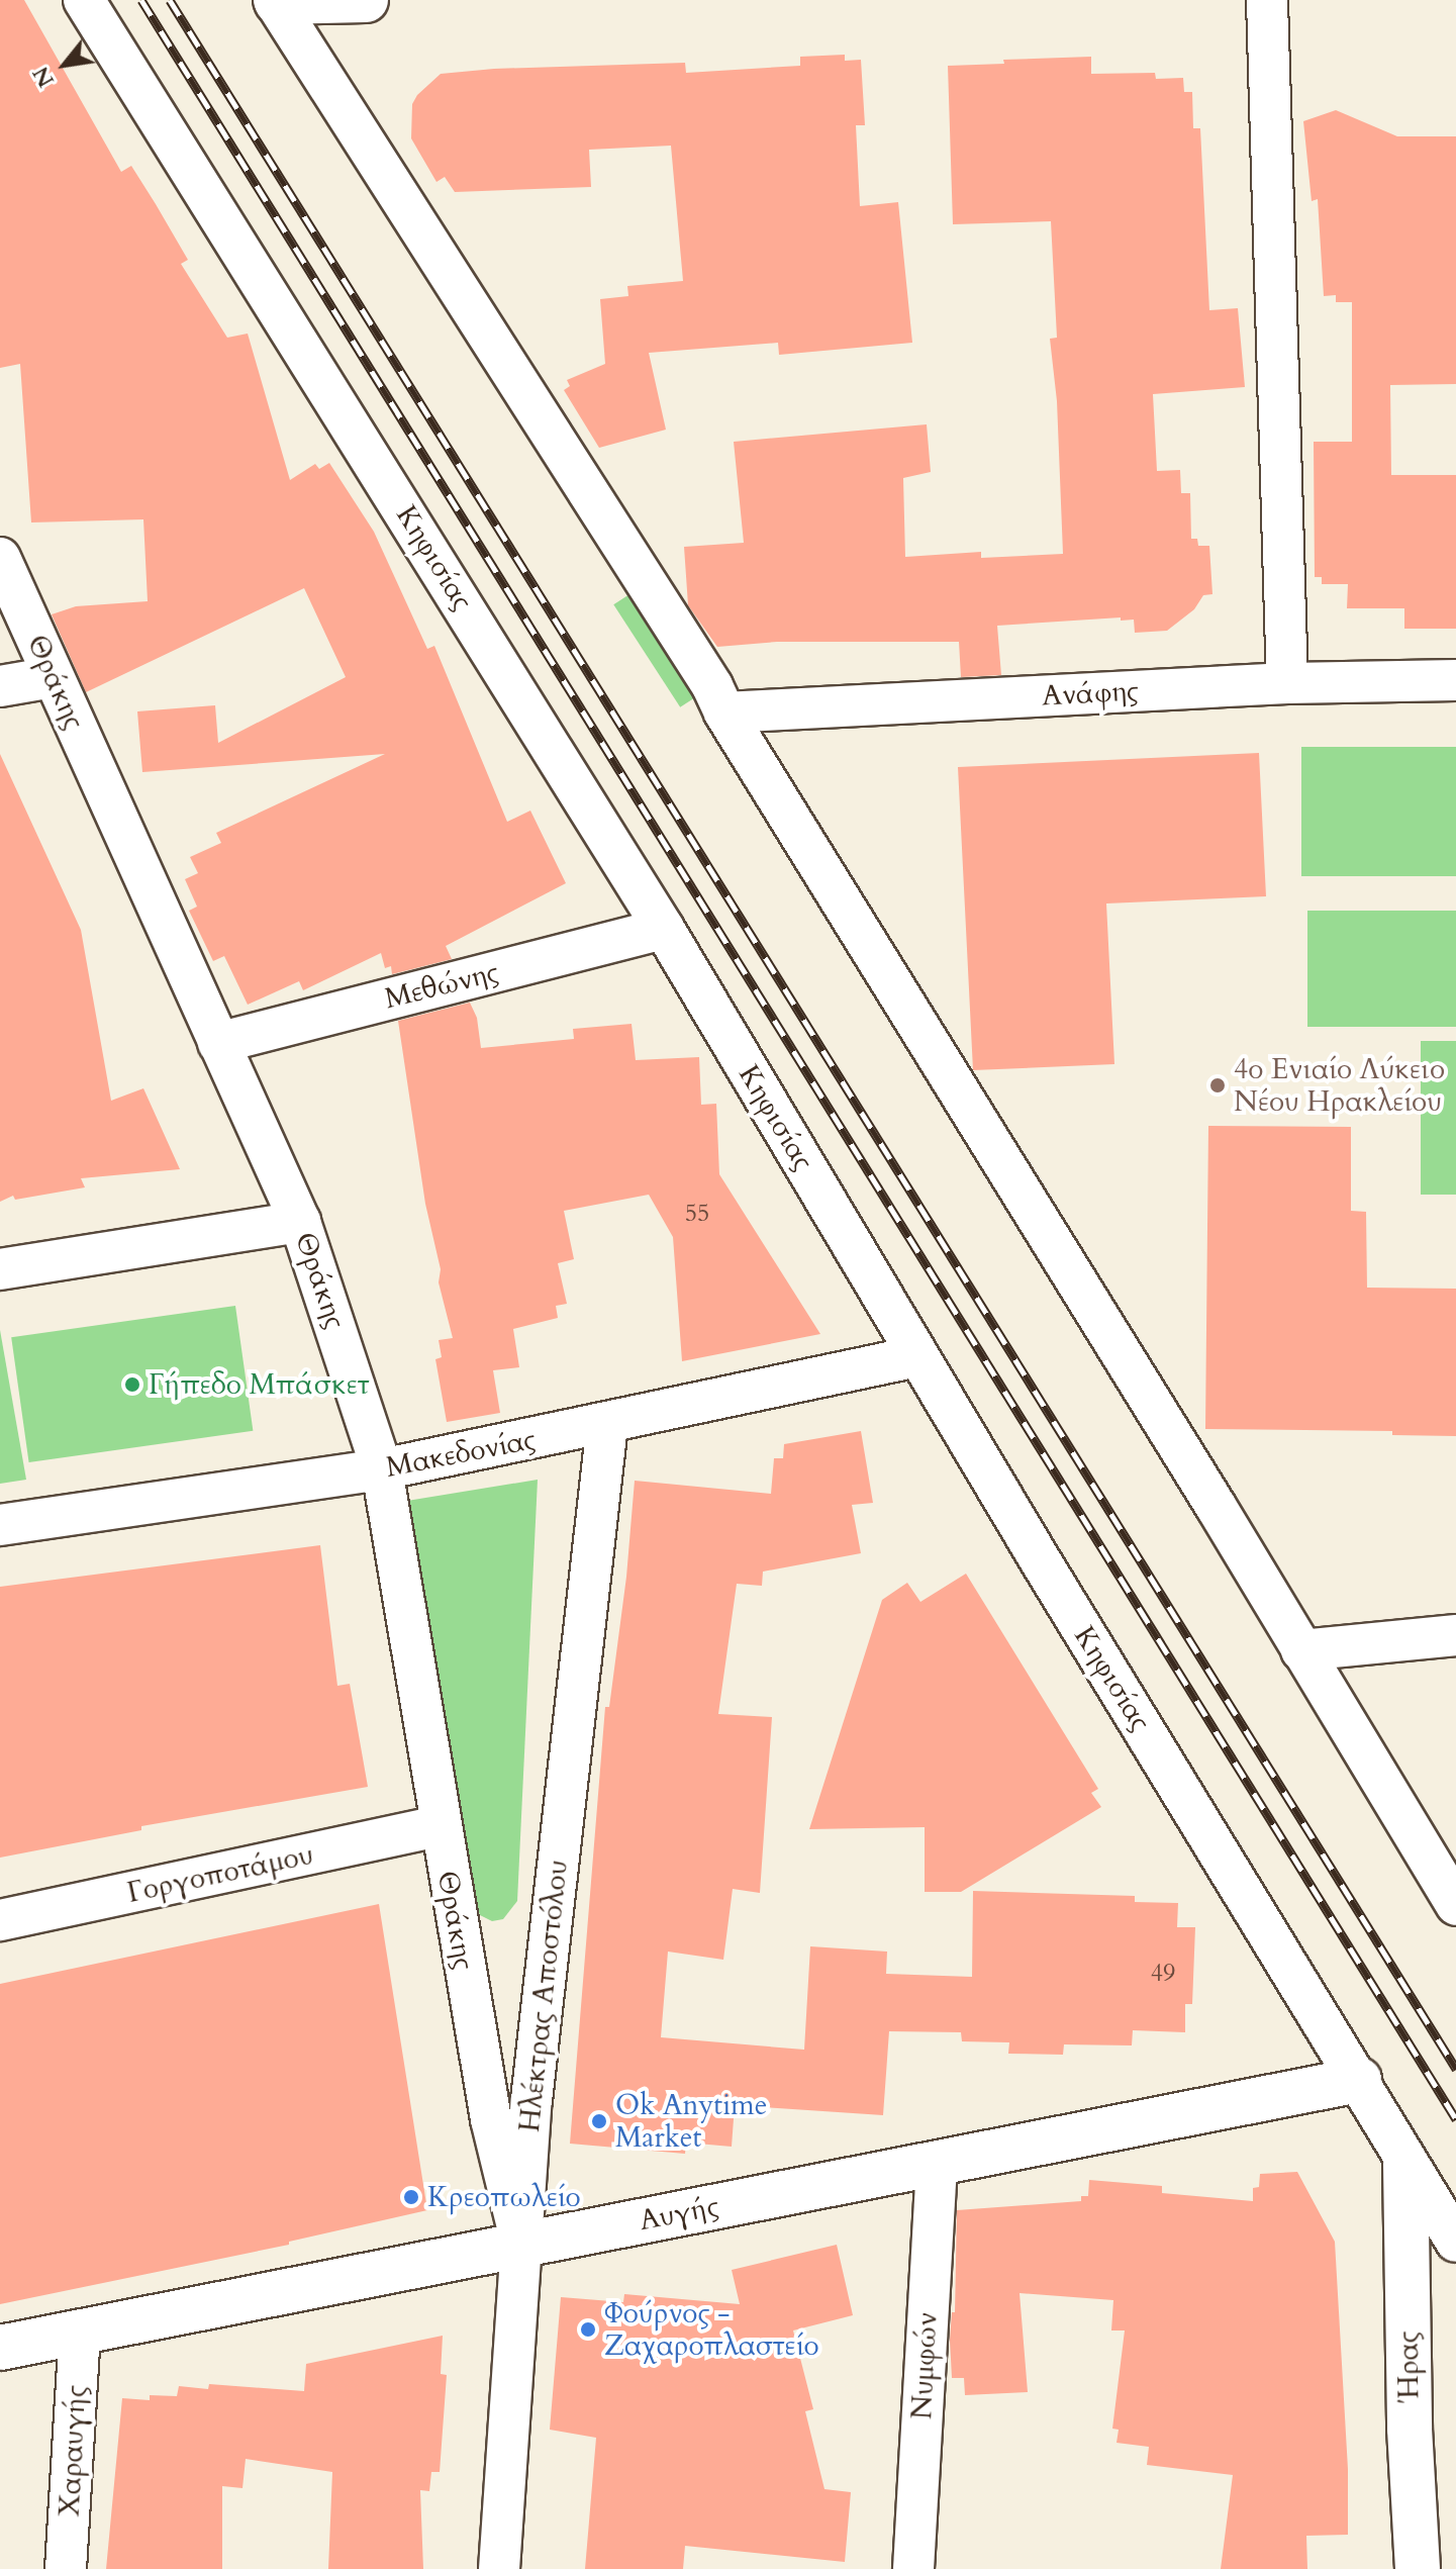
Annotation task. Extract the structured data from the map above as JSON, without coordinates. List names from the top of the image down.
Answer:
{
  "streets": {
    "street": [
      "Κηφισίας",
      "Θράκης",
      "Ανάφης",
      "Μεθώνης",
      "Μακεδονίας",
      "Γοργοποτάμου",
      "Ηλέκτρας Αποστόλου",
      "Αυγής",
      "Νυμφών",
      "Ήρας",
      "Χαραυγής"
    ]
  },
  "crossings": [
    ["Κηφισίας", "Μεθώνης"],
    ["Κηφισίας", "Μακεδονίας"],
    ["Κηφισίας", "Αυγής"],
    ["Κηφισίας", "Ήρας"],
    ["Θράκης", "Μεθώνης"],
    ["Θράκης", "Μακεδονίας"],
    ["Θράκης", "Γοργοποτάμου"],
    ["Θράκης", "Ηλέκτρας Αποστόλου"],
    ["Θράκης", "Αυγής"],
    ["Μακεδονίας", "Ηλέκτρας Αποστόλου"],
    ["Ηλέκτρας Αποστόλου", "Αυγής"],
    ["Αυγής", "Νυμφών"],
    ["Αυγής", "Χαραυγής"]
  ],
  "places": [
    "4ο Ενιαίο Λύκειο Νέου Ηρακλείου",
    "Γήπεδο Μπάσκετ",
    "Ok Anytime Market",
    "Κρεοπωλείο",
    "Φούρνος - Ζαχαροπλαστείο"
  ],
  "house_numbers": ["55", "49"],
  "north": "bottom left"
}
